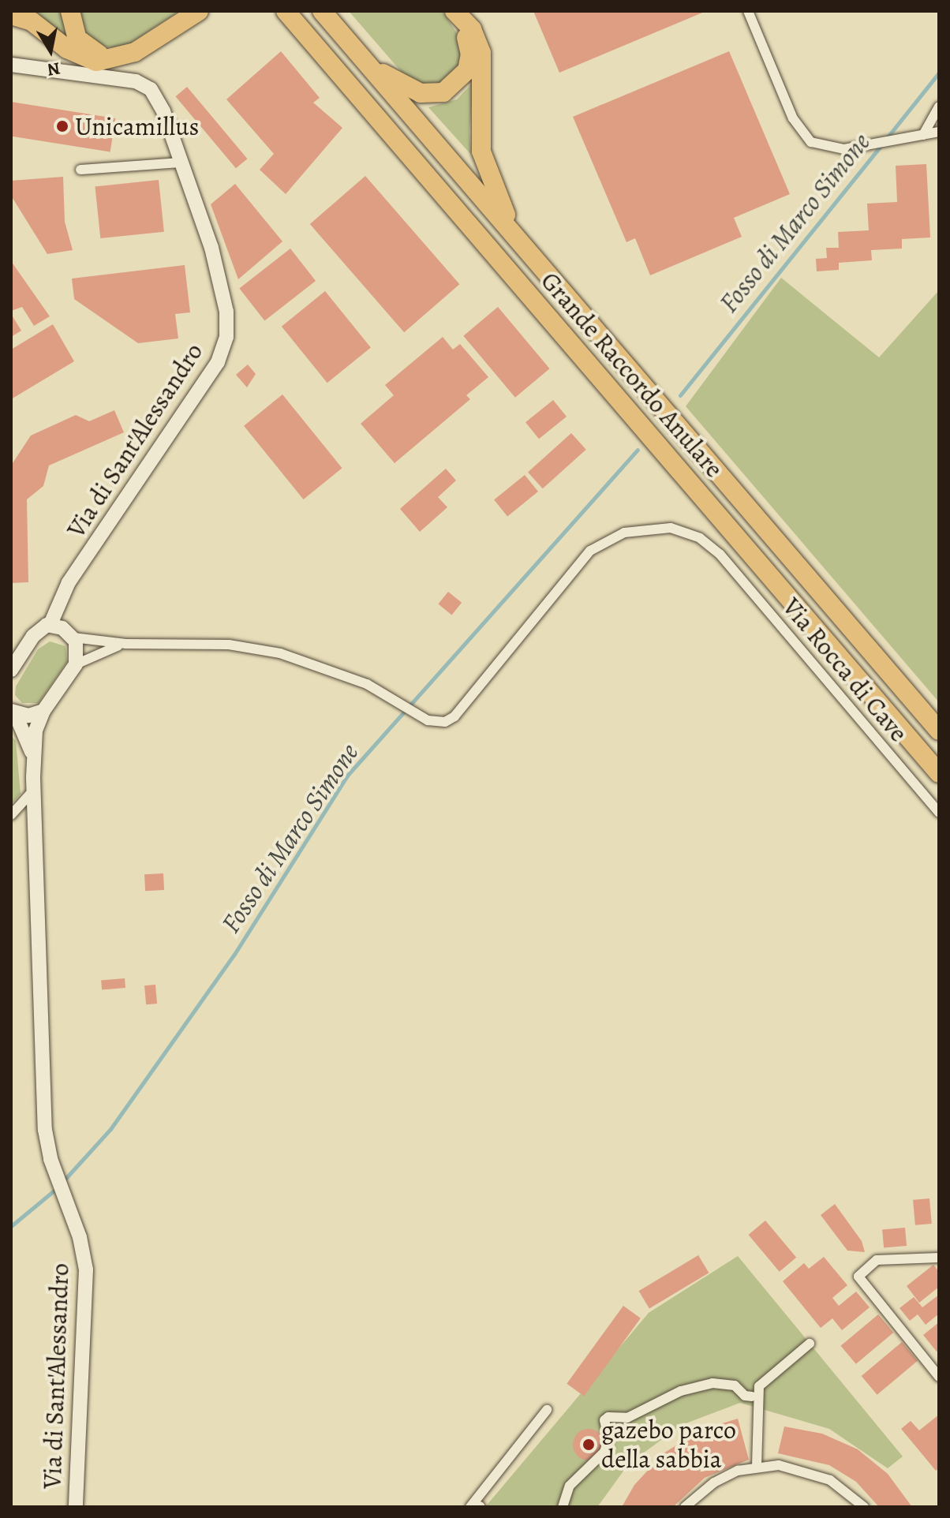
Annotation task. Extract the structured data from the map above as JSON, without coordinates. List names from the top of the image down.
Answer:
{
  "streets": {
    "highway": ["Grande Raccordo Anulare"],
    "street": ["Via di Sant'Alessandro", "Via Rocca di Cave"]
  },
  "water": ["Fosso di Marco Simone"],
  "places": ["Unicamillus", "gazebo parco della sabbia"],
  "north": "bottom"
}
